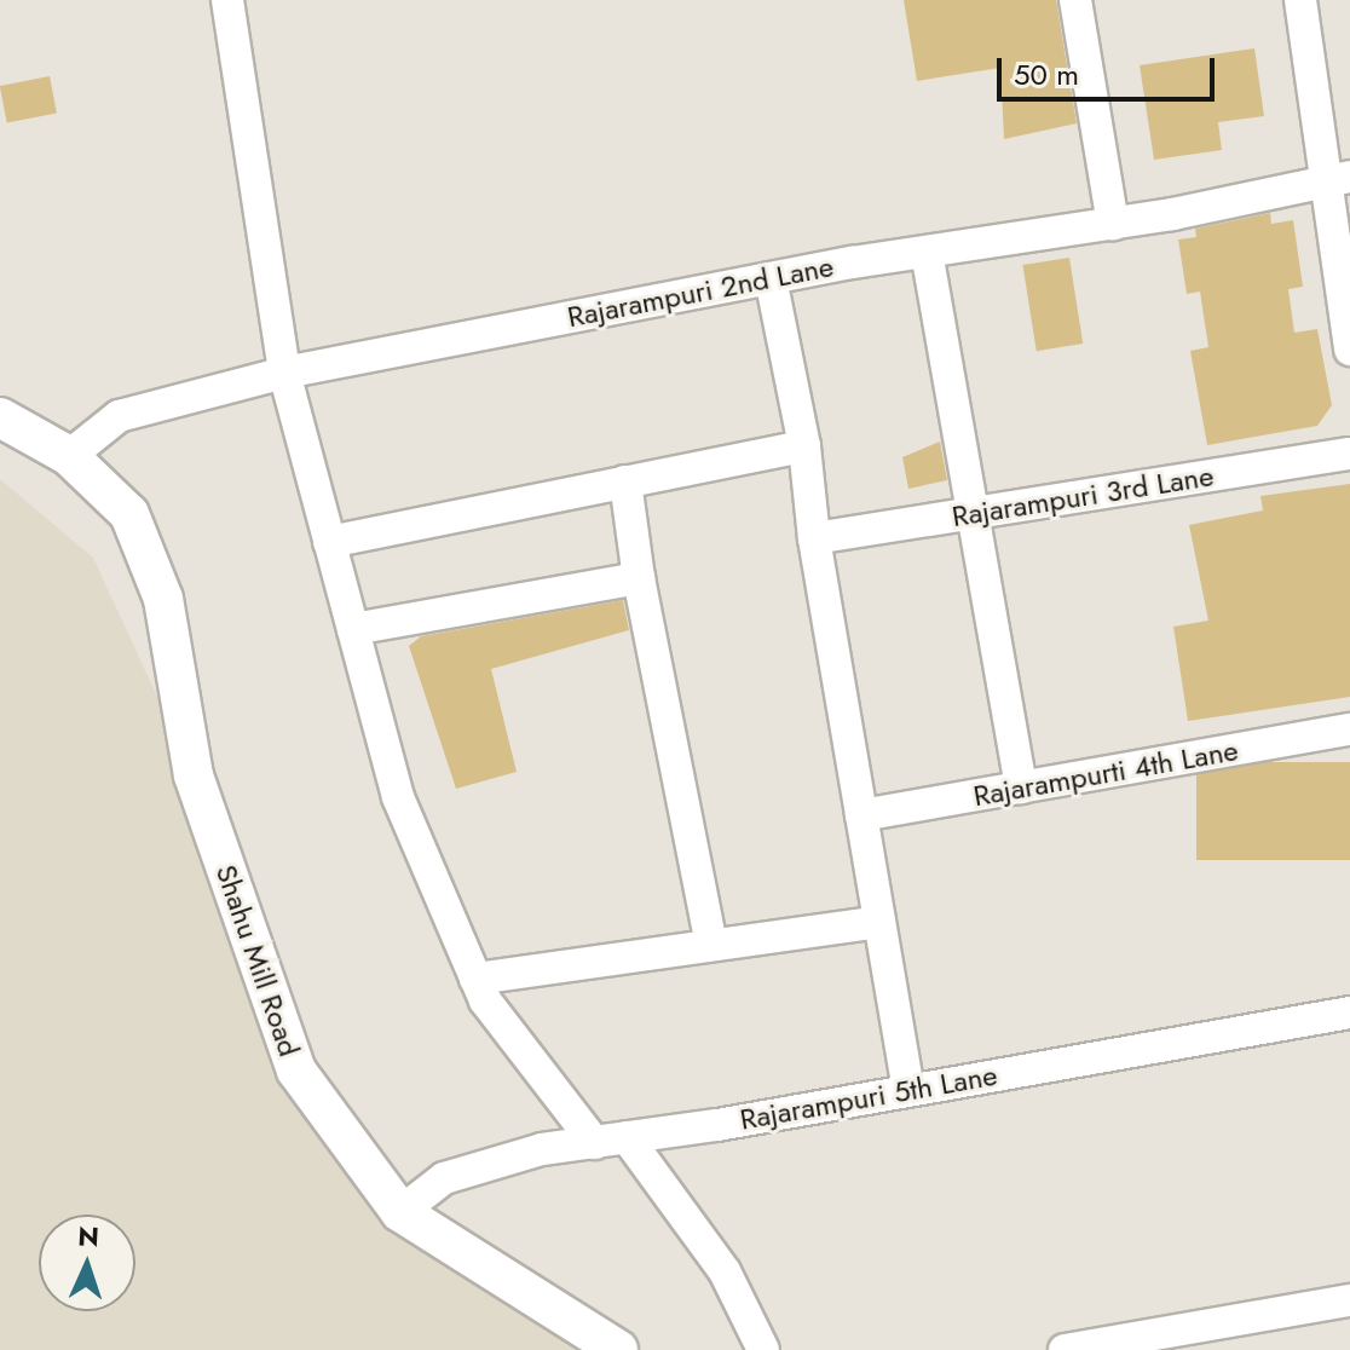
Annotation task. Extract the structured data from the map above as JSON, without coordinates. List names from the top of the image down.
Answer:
{
  "streets": {
    "main road": ["Shahu Mill Road"],
    "street": [
      "Rajarampuri 2nd Lane",
      "Rajarampuri 3rd Lane",
      "Rajarampurti 4th Lane",
      "Rajarampuri 5th Lane"
    ]
  },
  "crossings": [
    ["Rajarampuri 2nd Lane", "Shahu Mill Road"],
    ["Shahu Mill Road", "Rajarampuri 5th Lane"]
  ],
  "scale_bar": "50 m",
  "north": "top"
}
